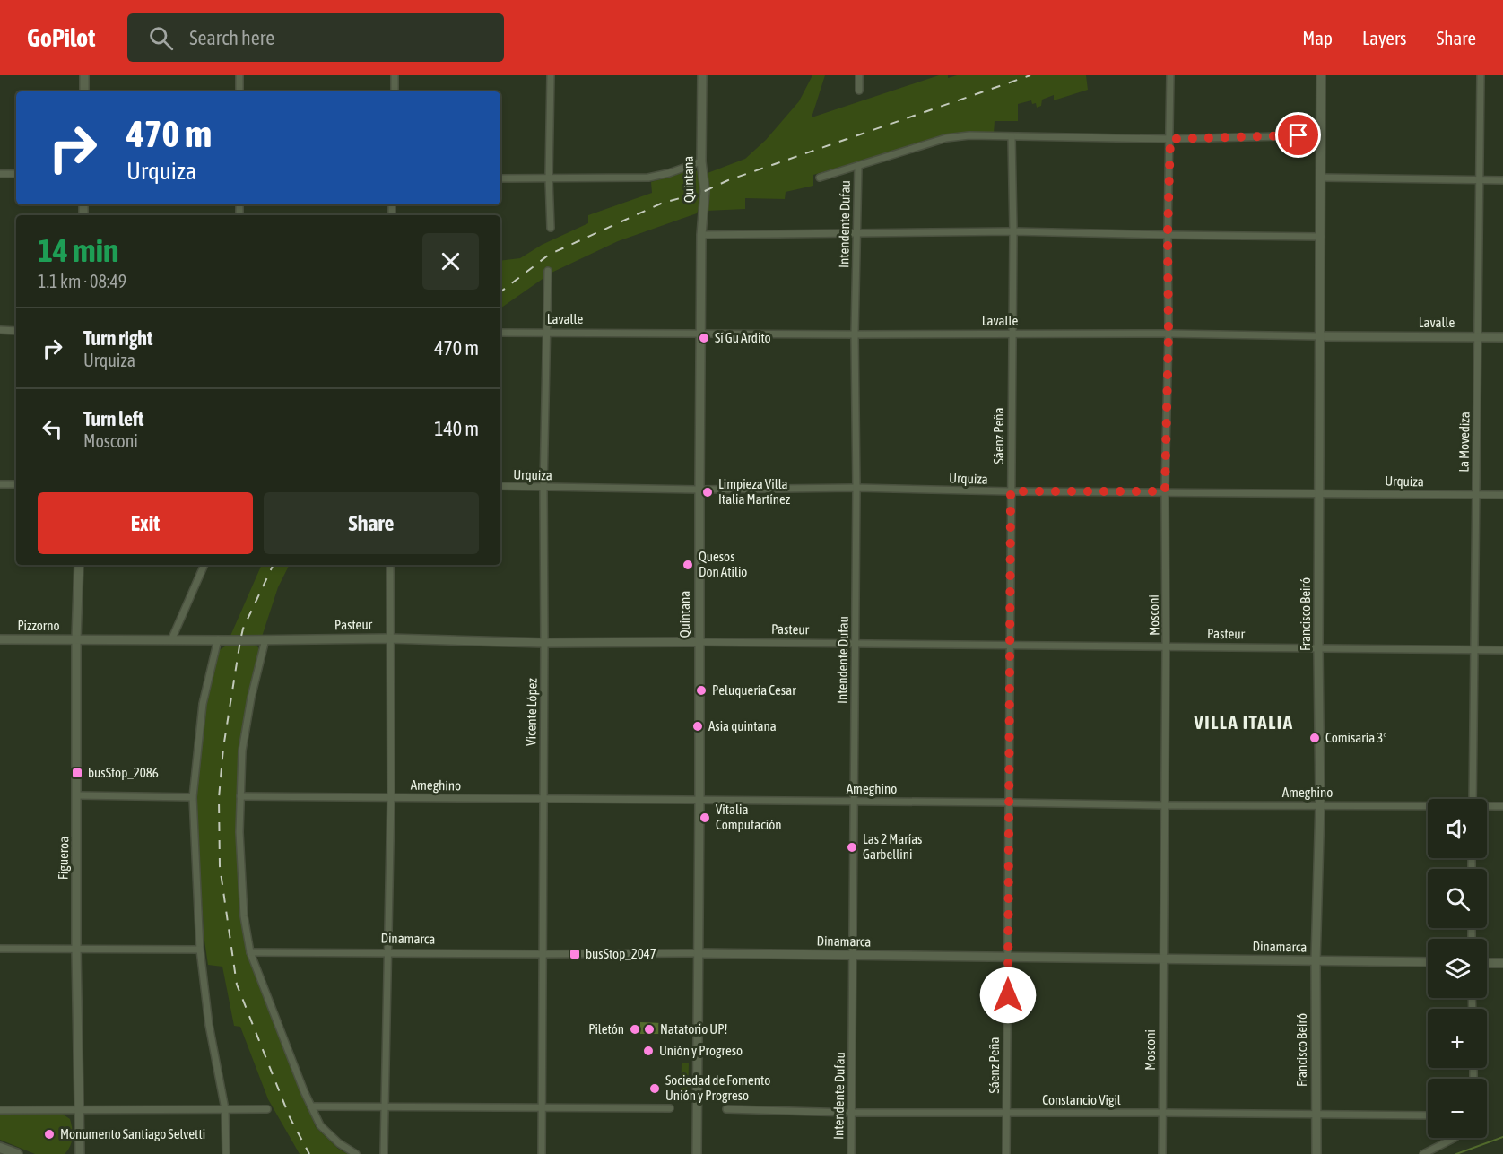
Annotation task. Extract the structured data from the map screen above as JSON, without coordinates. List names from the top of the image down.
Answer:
{
  "streets": {
    "street": [
      "Quintana",
      "Intendente Dufau",
      "Lavalle",
      "Sáenz Peña",
      "La Movediza",
      "Urquiza",
      "Francisco Beiró",
      "Mosconi",
      "Pasteur",
      "Pizzorno",
      "Vicente López",
      "Ameghino",
      "Figueroa",
      "Dinamarca",
      "Constancio Vigil"
    ]
  },
  "crossings": [
    ["Quintana", "Lavalle"],
    ["Quintana", "Urquiza"],
    ["Quintana", "Pasteur"],
    ["Quintana", "Ameghino"],
    ["Quintana", "Dinamarca"],
    ["Intendente Dufau", "Lavalle"],
    ["Intendente Dufau", "Urquiza"],
    ["Intendente Dufau", "Pasteur"],
    ["Intendente Dufau", "Ameghino"],
    ["Intendente Dufau", "Dinamarca"],
    ["Intendente Dufau", "Constancio Vigil"],
    ["Lavalle", "Sáenz Peña"],
    ["Lavalle", "La Movediza"],
    ["Lavalle", "Francisco Beiró"],
    ["Lavalle", "Mosconi"],
    ["Lavalle", "Vicente López"],
    ["Sáenz Peña", "Urquiza"],
    ["Sáenz Peña", "Pasteur"],
    ["Sáenz Peña", "Ameghino"],
    ["Sáenz Peña", "Dinamarca"],
    ["Sáenz Peña", "Constancio Vigil"],
    ["La Movediza", "Urquiza"],
    ["La Movediza", "Pasteur"],
    ["Urquiza", "Francisco Beiró"],
    ["Urquiza", "Mosconi"],
    ["Urquiza", "Vicente López"],
    ["Francisco Beiró", "Pasteur"],
    ["Francisco Beiró", "Ameghino"],
    ["Francisco Beiró", "Dinamarca"],
    ["Francisco Beiró", "Constancio Vigil"],
    ["Mosconi", "Pasteur"],
    ["Mosconi", "Ameghino"],
    ["Mosconi", "Dinamarca"],
    ["Mosconi", "Constancio Vigil"],
    ["Pasteur", "Pizzorno"],
    ["Pasteur", "Vicente López"],
    ["Pasteur", "Figueroa"],
    ["Pizzorno", "Figueroa"],
    ["Vicente López", "Ameghino"],
    ["Vicente López", "Dinamarca"]
  ],
  "districts": ["VILLA ITALIA"],
  "places": {
    "other": [
      "Si Gu Ardito",
      "Limpieza Villa Italia Martínez",
      "Quesos Don Atilio",
      "Peluquería Cesar",
      "Asia quintana",
      "Comisaría 3º",
      "Vitalia Computación",
      "Las 2 Marías Garbellini",
      "Piletón",
      "Natatorio UP!",
      "Unión y Progreso",
      "Sociedad de Fomento Unión y Progreso",
      "Monumento Santiago Selvetti"
    ],
    "transit": ["busStop_2086", "busStop_2047"]
  },
  "page": {
    "header": "GoPilot",
    "search": "Search here",
    "nav": ["Map", "Layers", "Share"],
    "turn": ["470 m", "Urquiza"],
    "heading": ["14 min", "1.1 km · 08:49"],
    "list": [
      {
        "name": "Turn right",
        "note": "Urquiza",
        "value": "470 m"
      },
      {
        "name": "Turn left",
        "note": "Mosconi",
        "value": "140 m"
      }
    ],
    "buttons": ["Exit", "Share"],
    "map_buttons": ["+", "−"]
  }
}
